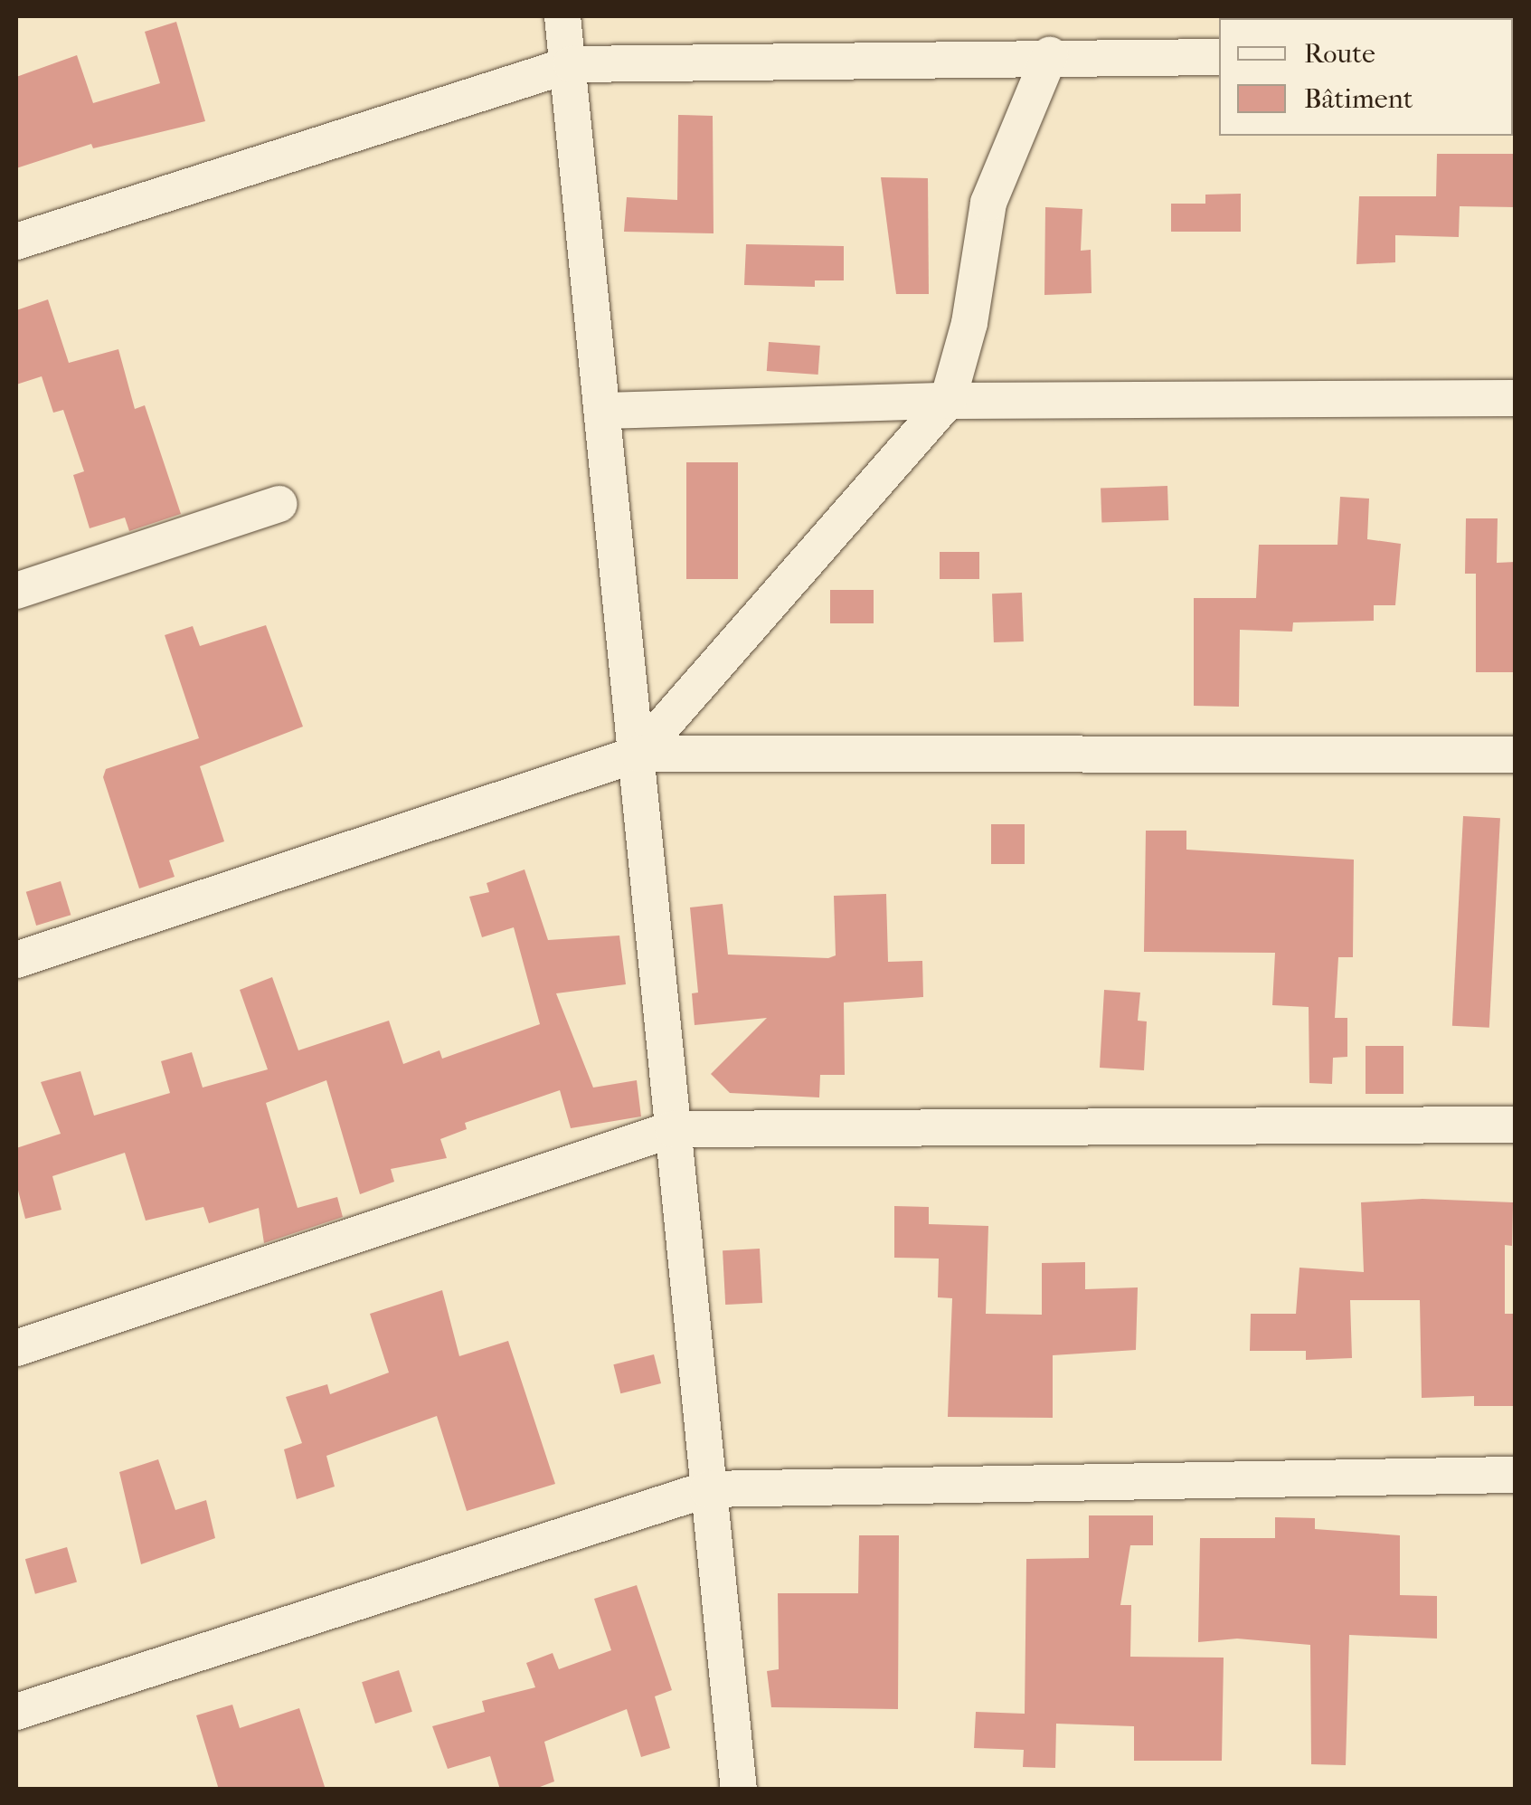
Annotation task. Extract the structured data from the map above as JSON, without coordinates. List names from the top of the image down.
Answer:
{
  "legend": ["Route", "Bâtiment"]
}
